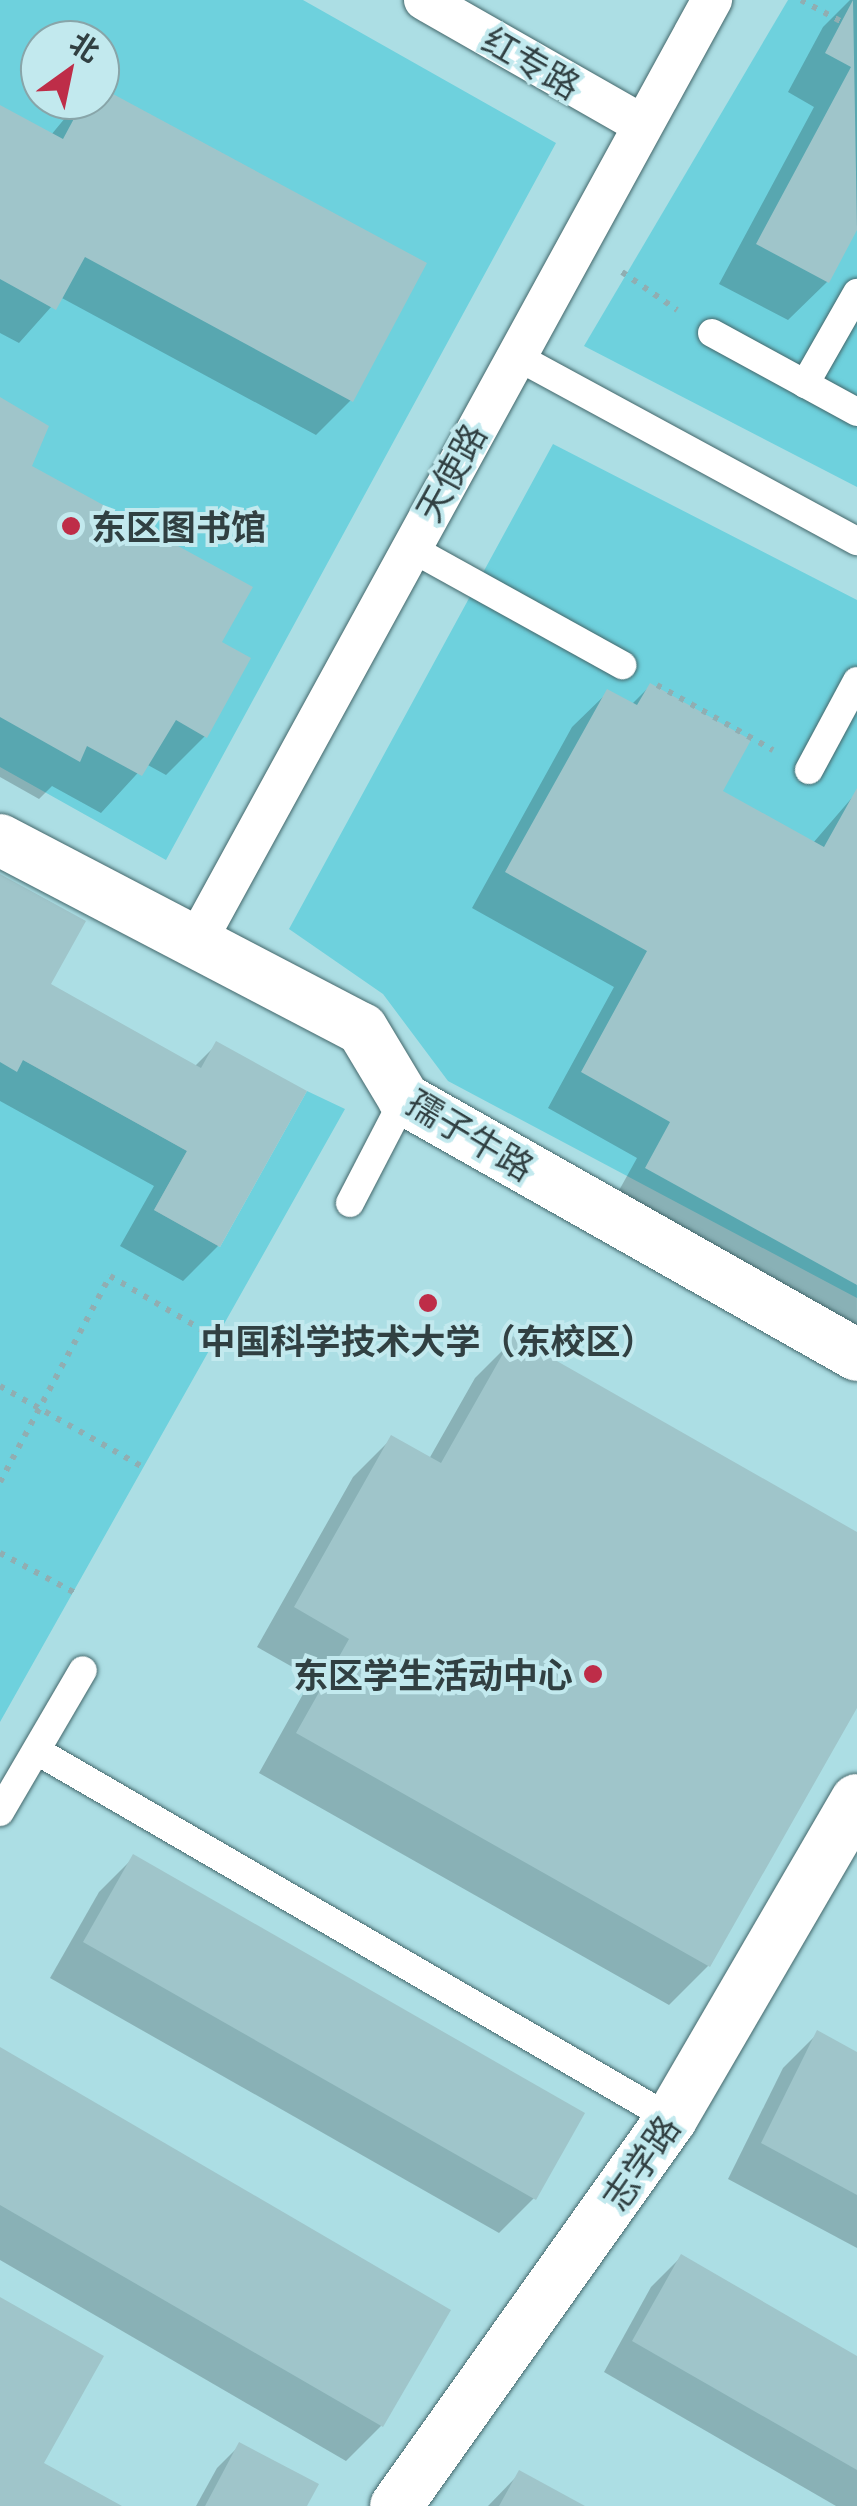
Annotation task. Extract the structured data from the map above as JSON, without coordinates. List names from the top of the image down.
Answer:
{
  "streets": {
    "street": [
      "红专路",
      "天使路",
      "孺子牛路",
      "志学路"
    ]
  },
  "crossings": [
    ["红专路", "天使路"],
    ["天使路", "孺子牛路"]
  ],
  "places": ["东区图书馆", "中国科学技术大学（东校区）", "东区学生活动中心"],
  "north": "top right"
}
